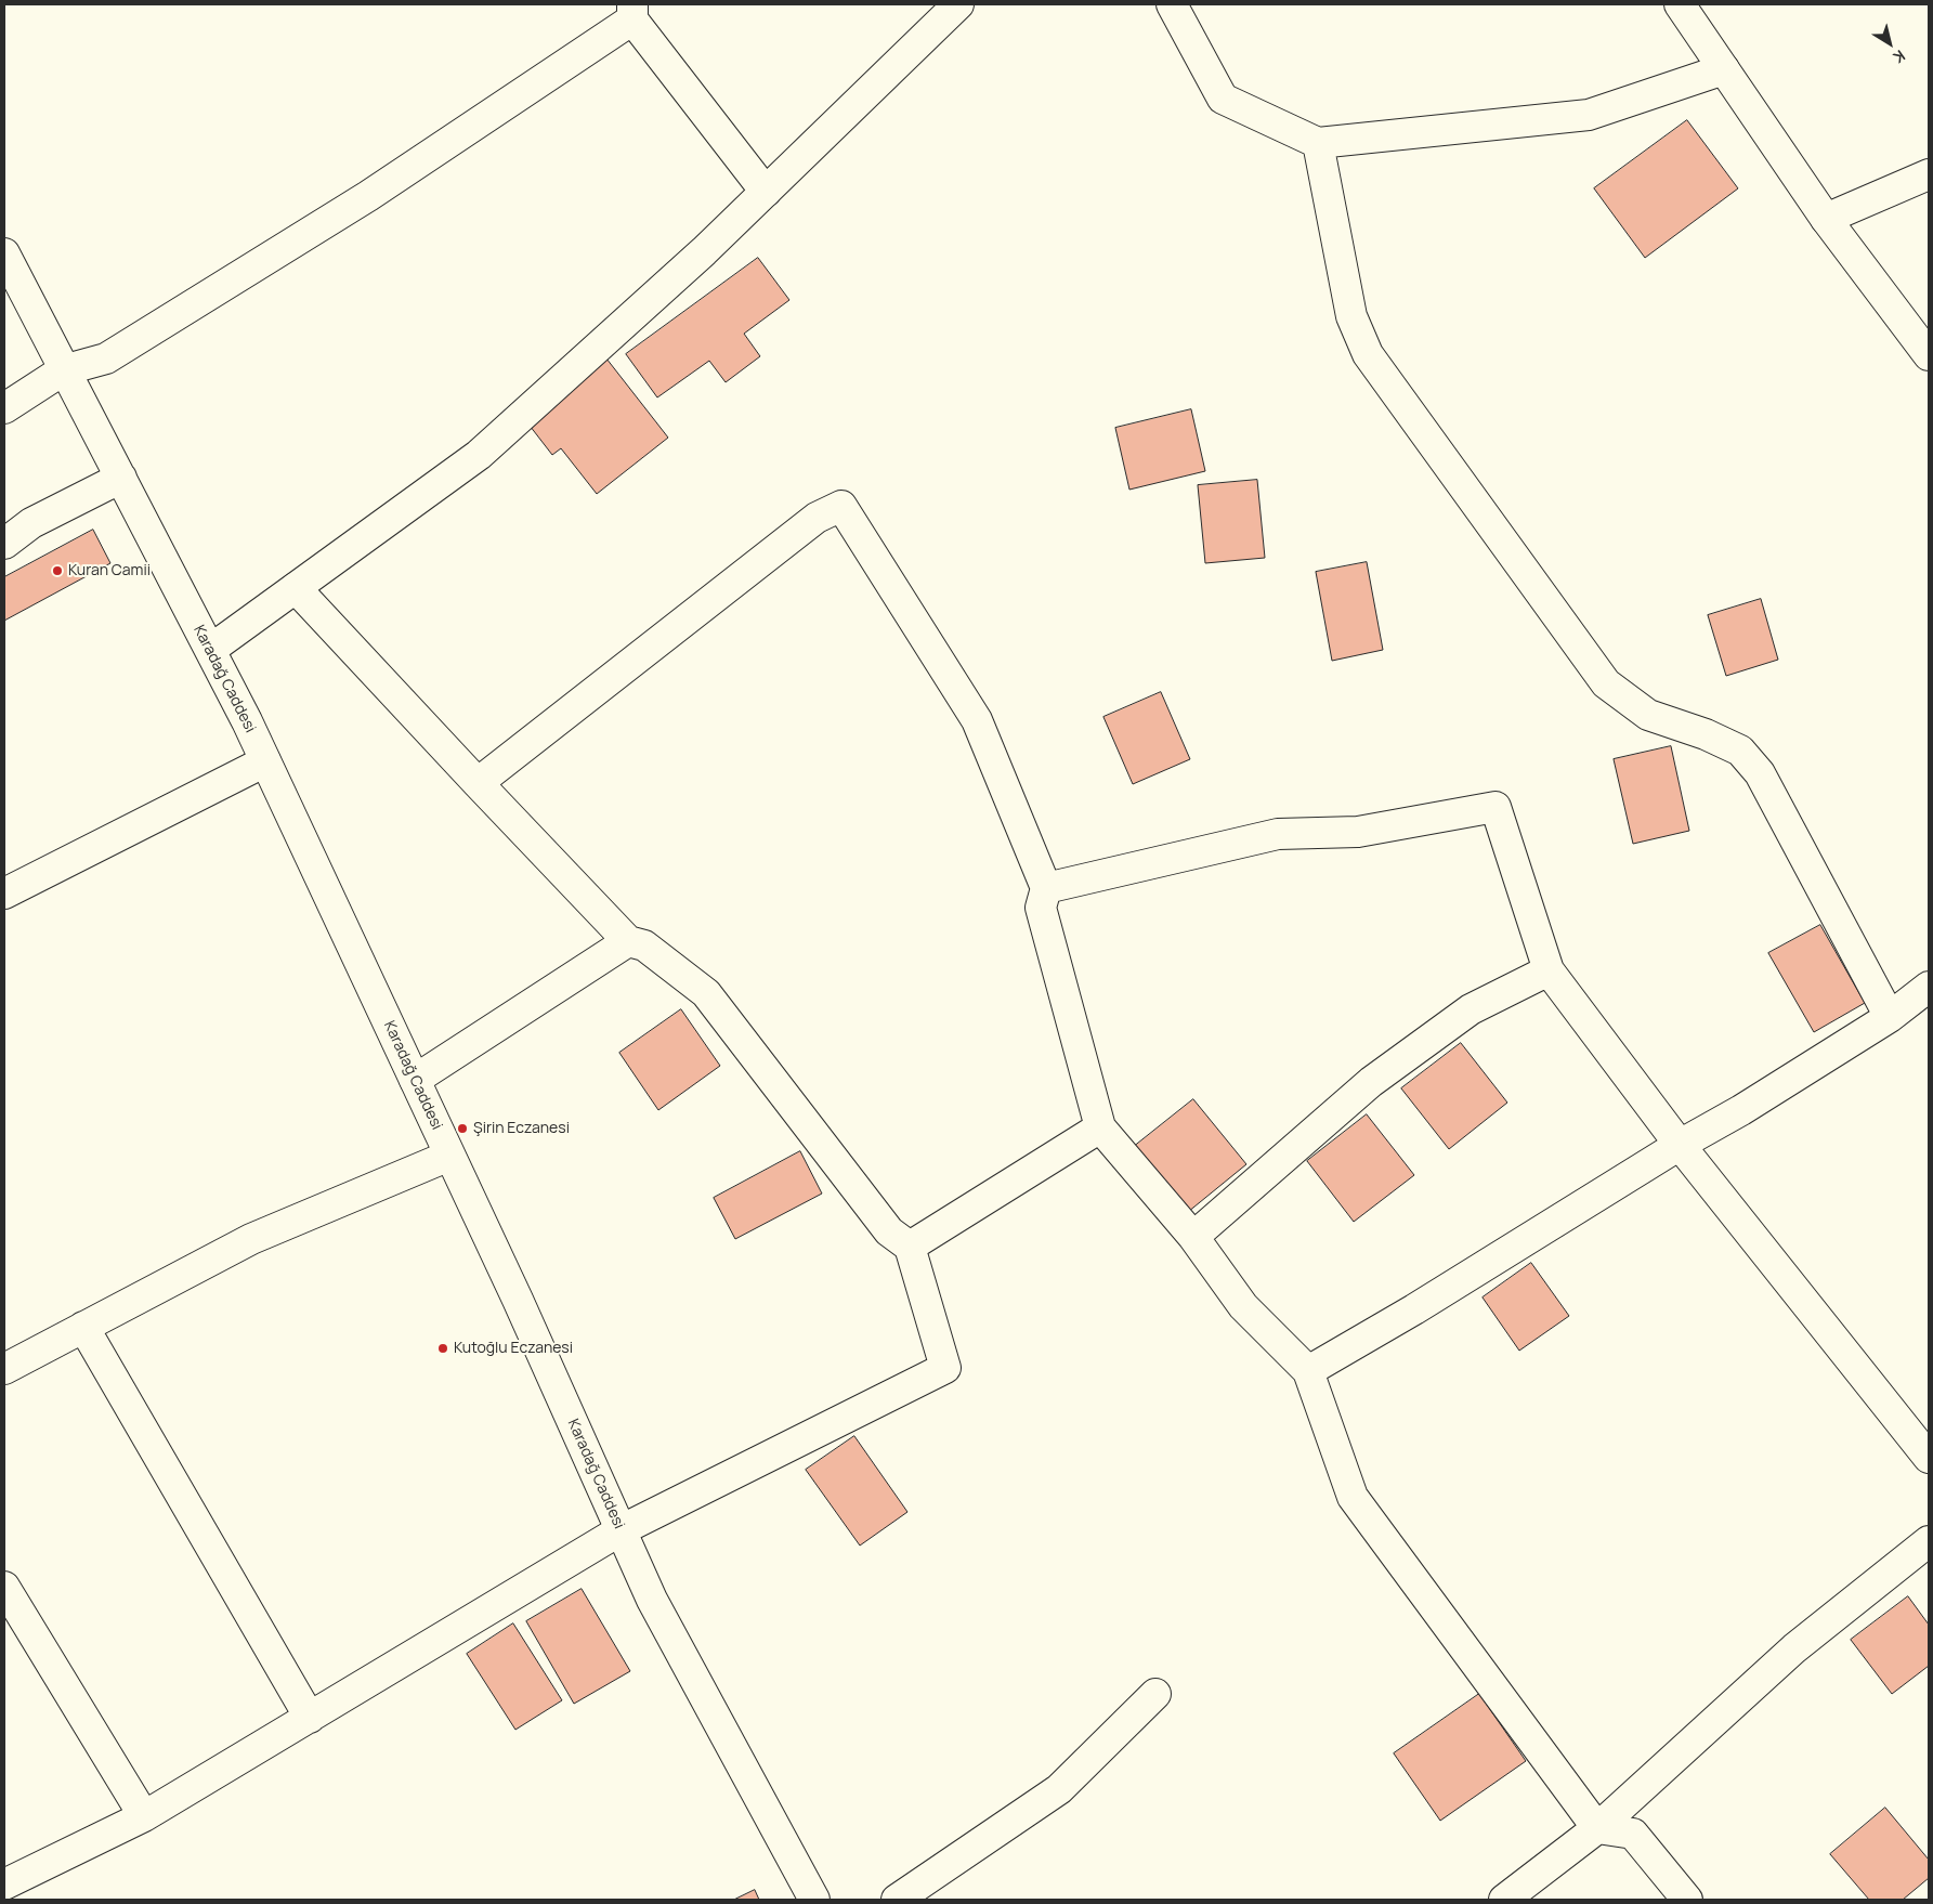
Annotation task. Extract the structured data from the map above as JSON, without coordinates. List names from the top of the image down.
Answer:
{
  "streets": {
    "street": ["Karadağ Caddesi"]
  },
  "places": ["Kuran Camii", "Şirin Eczanesi", "Kutoğlu Eczanesi"],
  "north": "bottom right"
}
